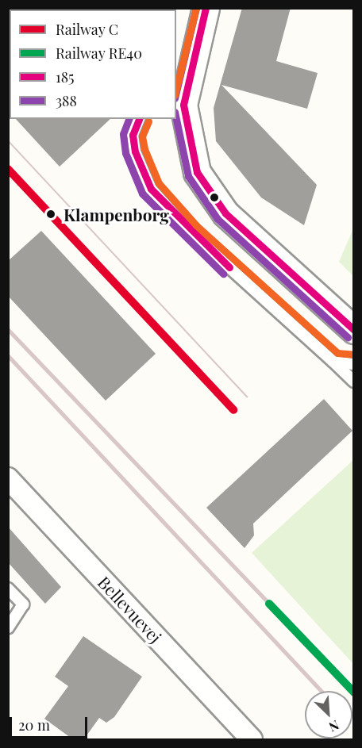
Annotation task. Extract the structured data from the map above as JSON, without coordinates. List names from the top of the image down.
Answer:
{
  "streets": {
    "street": ["Bellevuevej"]
  },
  "places": ["Klampenborg"],
  "lines": [
    "transit line 185",
    "transit line 388",
    "rail line C",
    "rail line RE40"
  ],
  "legend": [
    "Railway C",
    "Railway RE40",
    "185",
    "388"
  ],
  "scale_bar": "20 m",
  "north": "bottom right"
}
